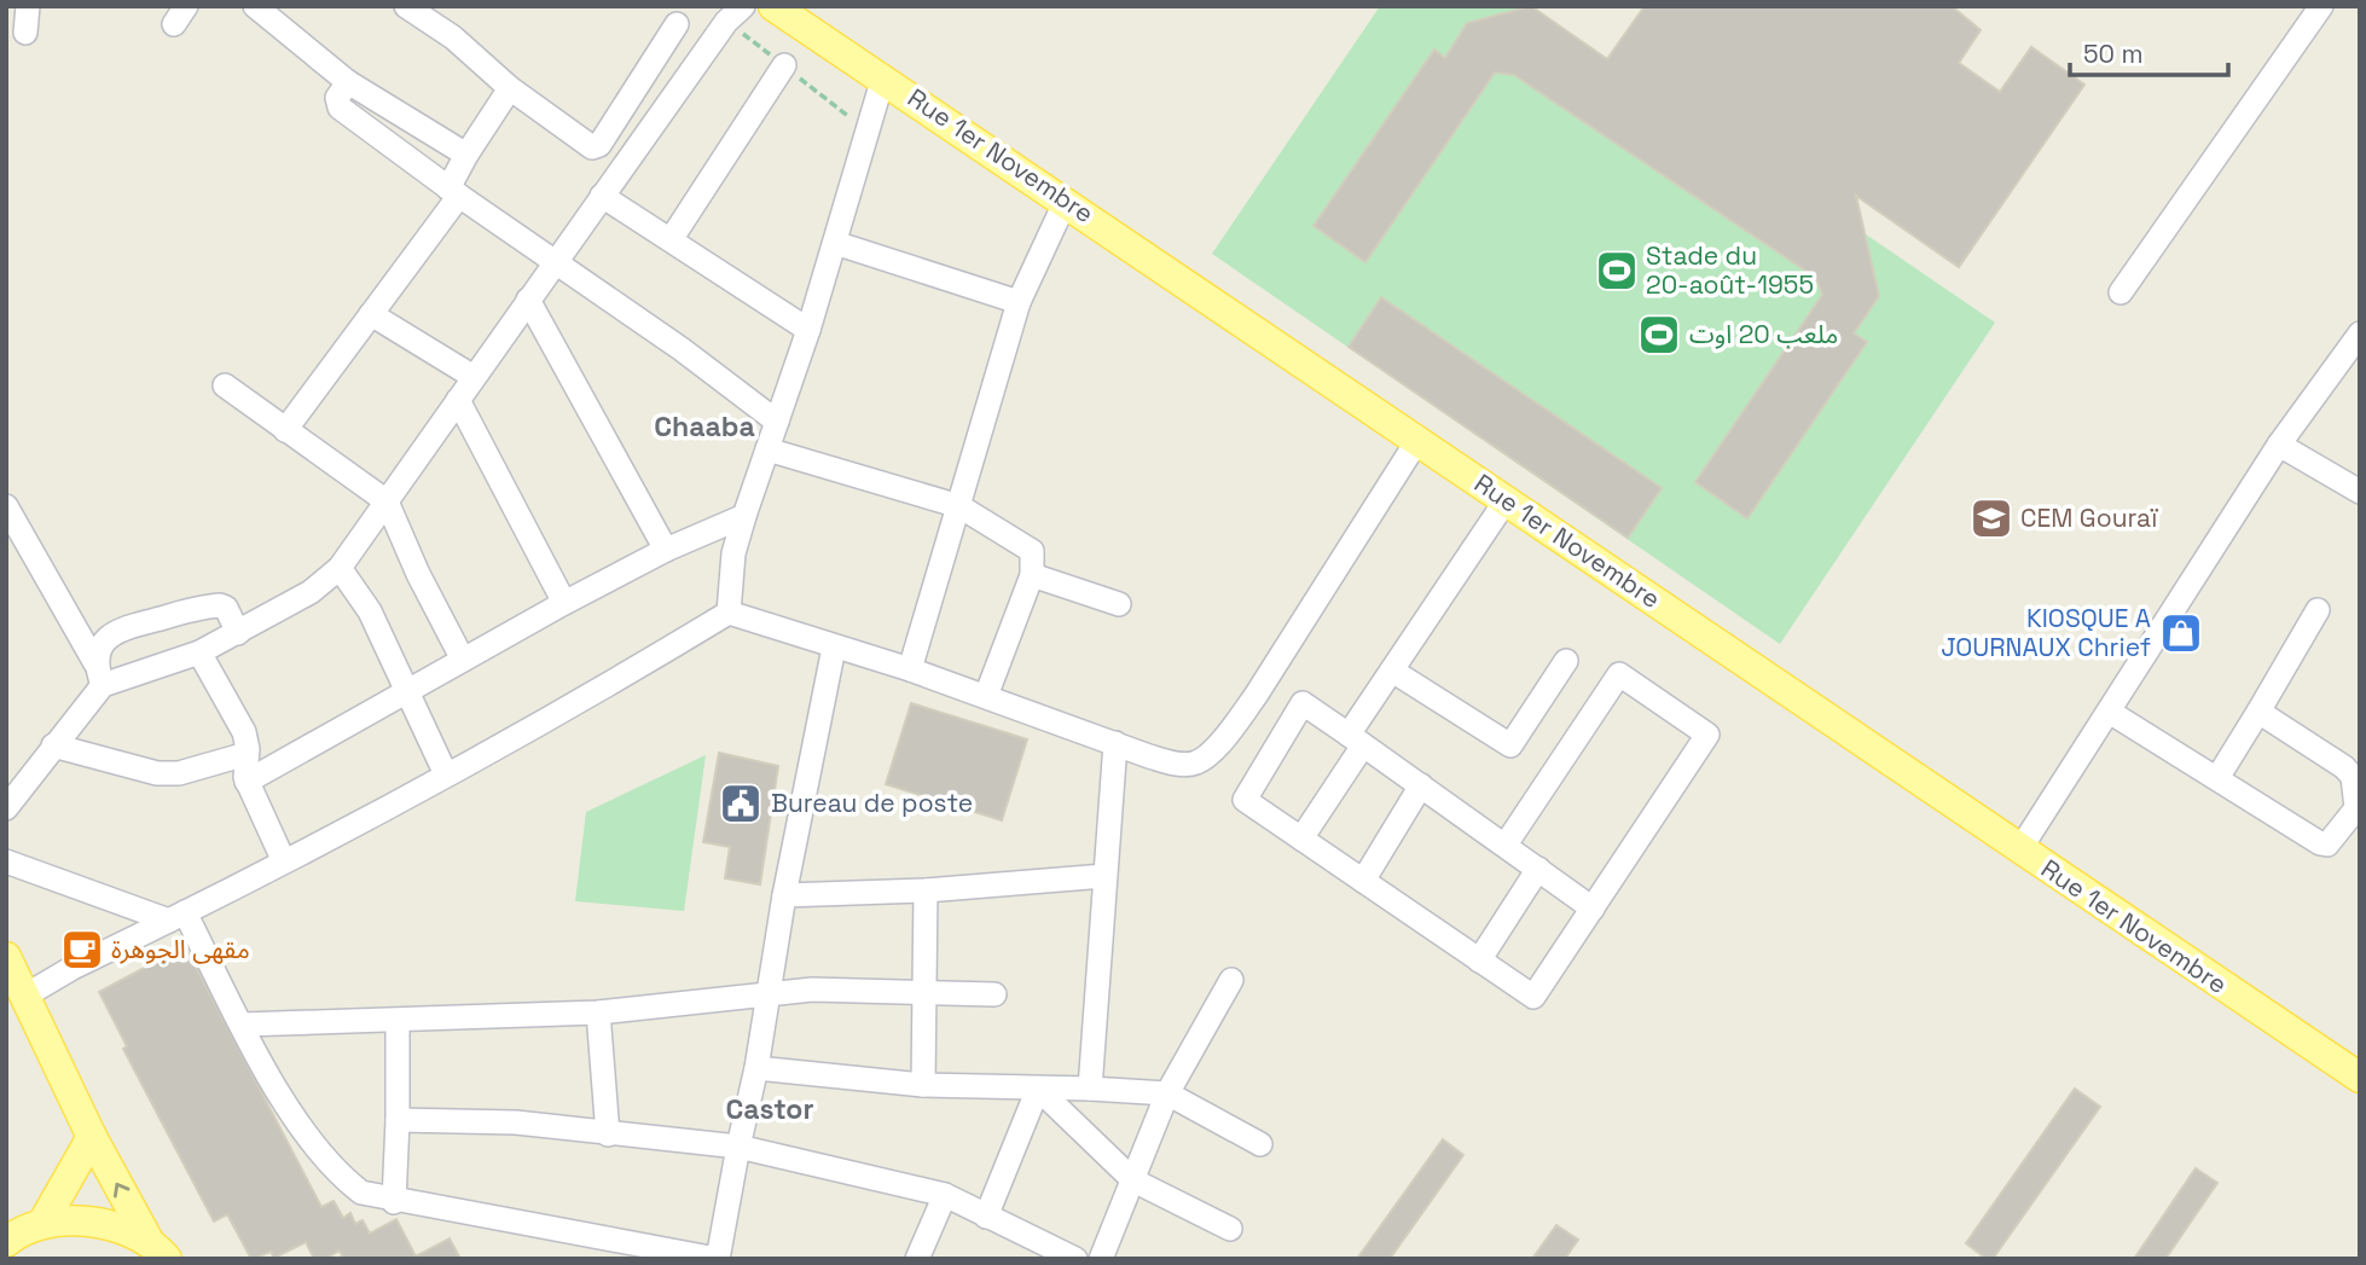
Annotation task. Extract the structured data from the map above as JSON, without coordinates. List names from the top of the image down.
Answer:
{
  "streets": {
    "main road": ["Rue 1er Novembre"]
  },
  "districts": ["Chaaba", "Castor"],
  "places": {
    "sports": ["Stade du 20-août-1955", "ملعب 20 اوت"],
    "school or university": ["CEM Gouraï"],
    "shop": ["KIOSQUE A JOURNAUX Chrief"],
    "public building": ["Bureau de poste"],
    "cafe": ["مقهى الجوهرة"]
  },
  "scale_bar": "50 m"
}
